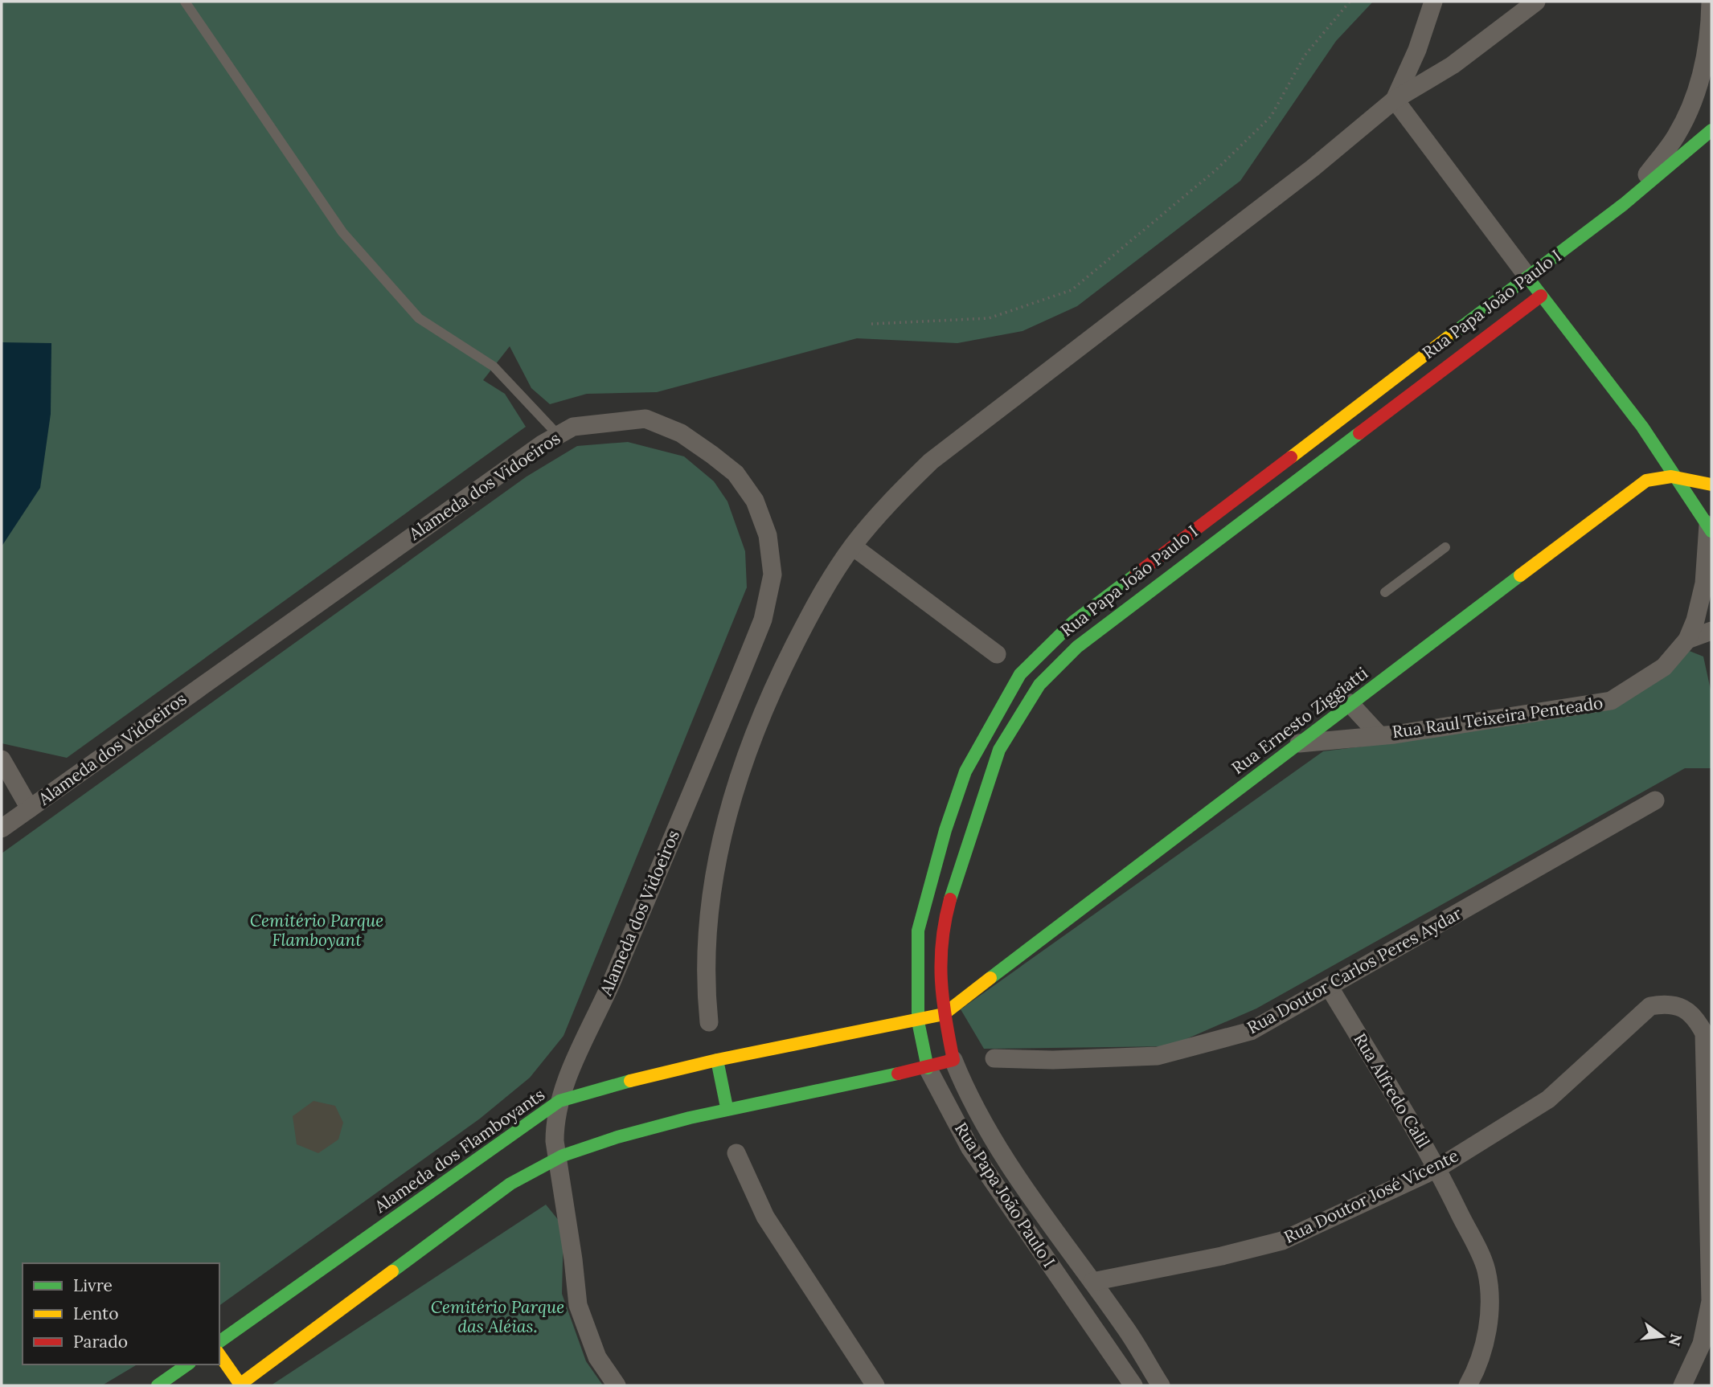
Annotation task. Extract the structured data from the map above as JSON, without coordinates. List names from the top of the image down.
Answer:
{
  "streets": {
    "street": [
      "Rua Papa João Paulo I",
      "Alameda dos Vidoeiros",
      "Rua Raul Teixeira Penteado",
      "Rua Ernesto Ziggiatti",
      "Rua Doutor Carlos Peres Aydar",
      "Rua Alfredo Calil",
      "Alameda dos Flamboyants",
      "Rua Doutor José Vicente"
    ]
  },
  "crossings": [
    ["Rua Papa João Paulo I", "Rua Ernesto Ziggiatti"],
    ["Rua Papa João Paulo I", "Alameda dos Flamboyants"],
    ["Rua Papa João Paulo I", "Rua Doutor José Vicente"],
    ["Alameda dos Vidoeiros", "Alameda dos Flamboyants"],
    ["Rua Raul Teixeira Penteado", "Rua Ernesto Ziggiatti"],
    ["Rua Ernesto Ziggiatti", "Alameda dos Flamboyants"],
    ["Rua Doutor Carlos Peres Aydar", "Rua Alfredo Calil"],
    ["Rua Alfredo Calil", "Rua Doutor José Vicente"]
  ],
  "parks": ["Cemitério Parque Flamboyant", "Cemitério Parque das Aléias."],
  "legend": ["Livre", "Lento", "Parado"],
  "north": "right"
}
